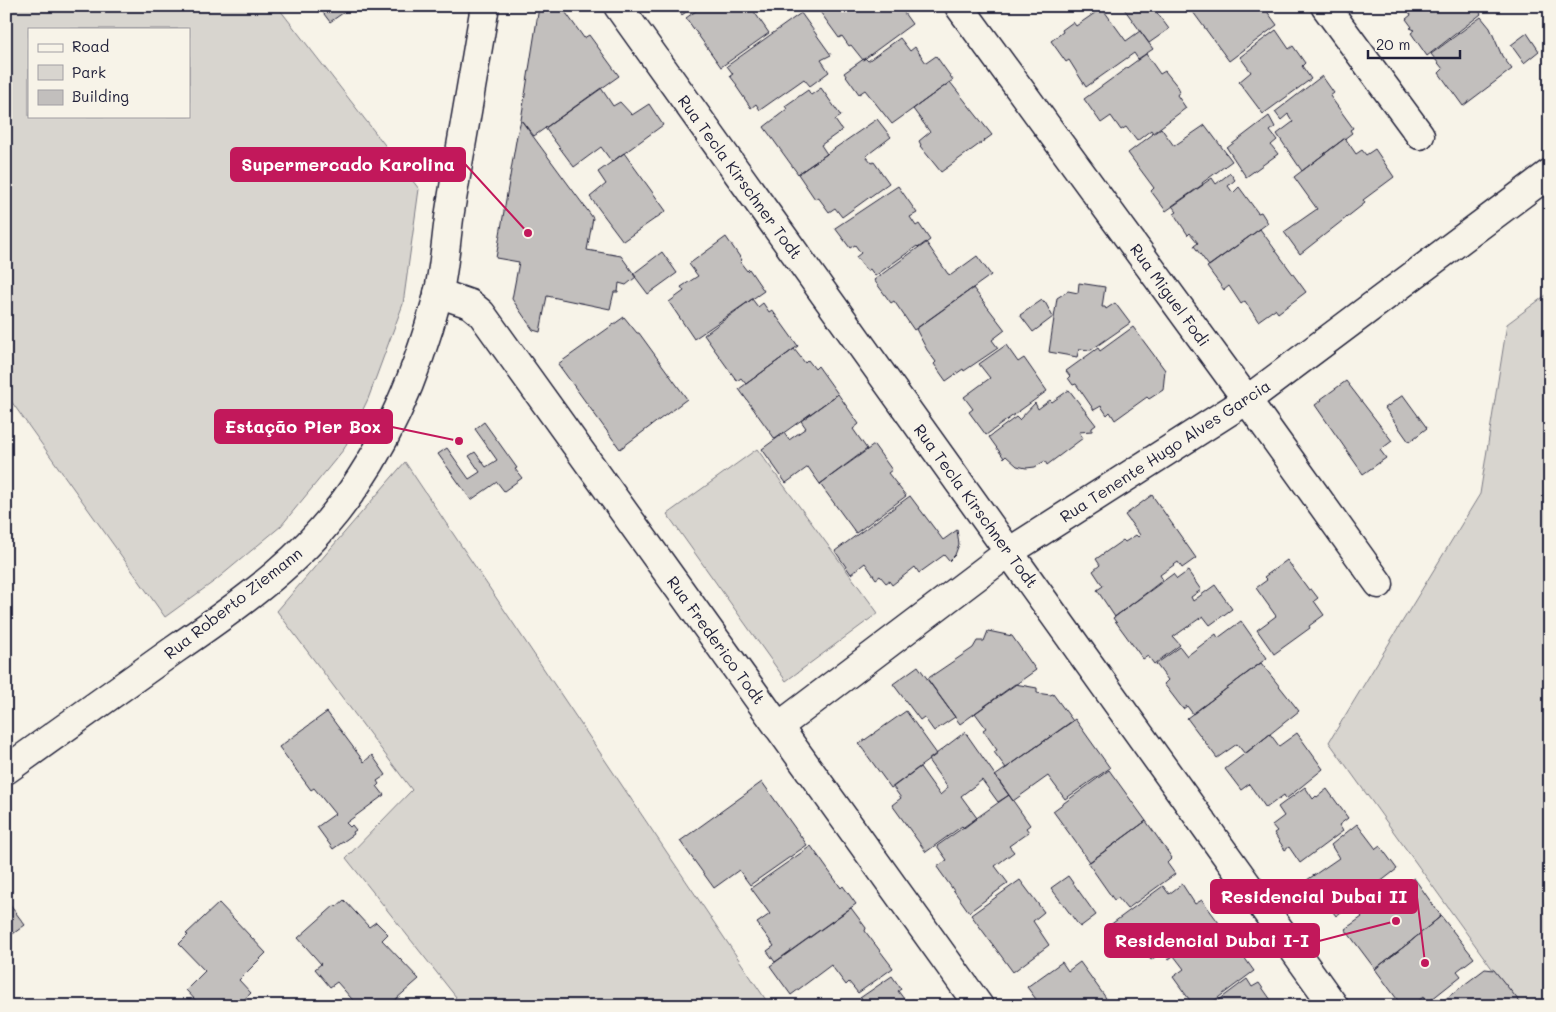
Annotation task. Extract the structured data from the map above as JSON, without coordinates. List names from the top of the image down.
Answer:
{
  "streets": {
    "street": [
      "Rua Tecla Kirschner Todt",
      "Rua Miguel Fodi",
      "Rua Tenente Hugo Alves Garcia",
      "Rua Roberto Ziemann",
      "Rua Frederico Todt"
    ]
  },
  "crossings": [
    ["Rua Tecla Kirschner Todt", "Rua Tenente Hugo Alves Garcia"],
    ["Rua Miguel Fodi", "Rua Tenente Hugo Alves Garcia"],
    ["Rua Tenente Hugo Alves Garcia", "Rua Frederico Todt"],
    ["Rua Roberto Ziemann", "Rua Frederico Todt"]
  ],
  "places": [
    "Supermercado Karolina",
    "Estação Pier Box",
    "Residencial Dubai I-I",
    "Residencial Dubai II"
  ],
  "legend": ["Road", "Park", "Building"],
  "scale_bar": "20 m"
}
